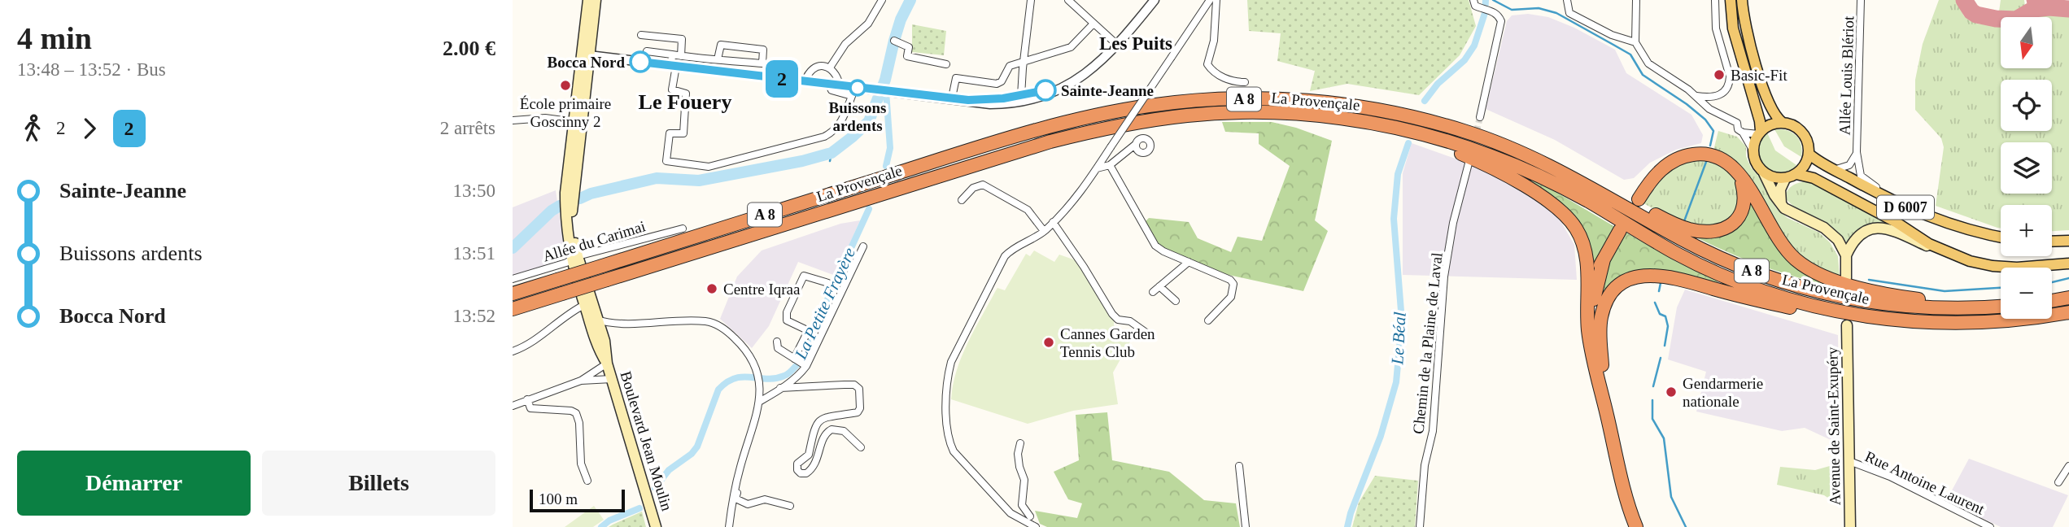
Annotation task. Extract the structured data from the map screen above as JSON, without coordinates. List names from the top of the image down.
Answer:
{
  "streets": {
    "highway": ["A 8", "La Provençale"],
    "main road": ["D 6007", "Avenue de Saint-Exupéry", "Boulevard Jean Moulin"],
    "street": [
      "Allée Louis Blériot",
      "Allée du Carimai",
      "Chemin de la Plaine de Laval",
      "Rue Antoine Laurent"
    ]
  },
  "crossings": [
    ["Allée Louis Blériot", "D 6007"],
    ["Avenue de Saint-Exupéry", "Rue Antoine Laurent"]
  ],
  "districts": ["Les Puits", "Le Fouery"],
  "water": ["La Petite Frayère", "Le Béal"],
  "places": [
    "Bocca Nord",
    "Basic-Fit",
    "École primaire Goscinny 2",
    "Buissons ardents",
    "Sainte-Jeanne",
    "Centre Iqraa",
    "Cannes Garden Tennis Club",
    "Gendarmerie nationale"
  ],
  "lines": ["bus line 2"],
  "scale_bar": "100 m",
  "north": "bottom",
  "page": {
    "heading": ["4 min", "13:48 – 13:52 · Bus", "2.00 €"],
    "on_map": "2",
    "map_buttons": ["+", "−"],
    "legs": ["2", "2", "2 arrêts"],
    "list": [
      {
        "name": "Sainte-Jeanne",
        "value": "13:50"
      },
      {
        "name": "Buissons ardents",
        "value": "13:51"
      },
      {
        "name": "Bocca Nord",
        "value": "13:52"
      }
    ],
    "buttons": ["Démarrer", "Billets"],
    "scale": "100 m"
  }
}
